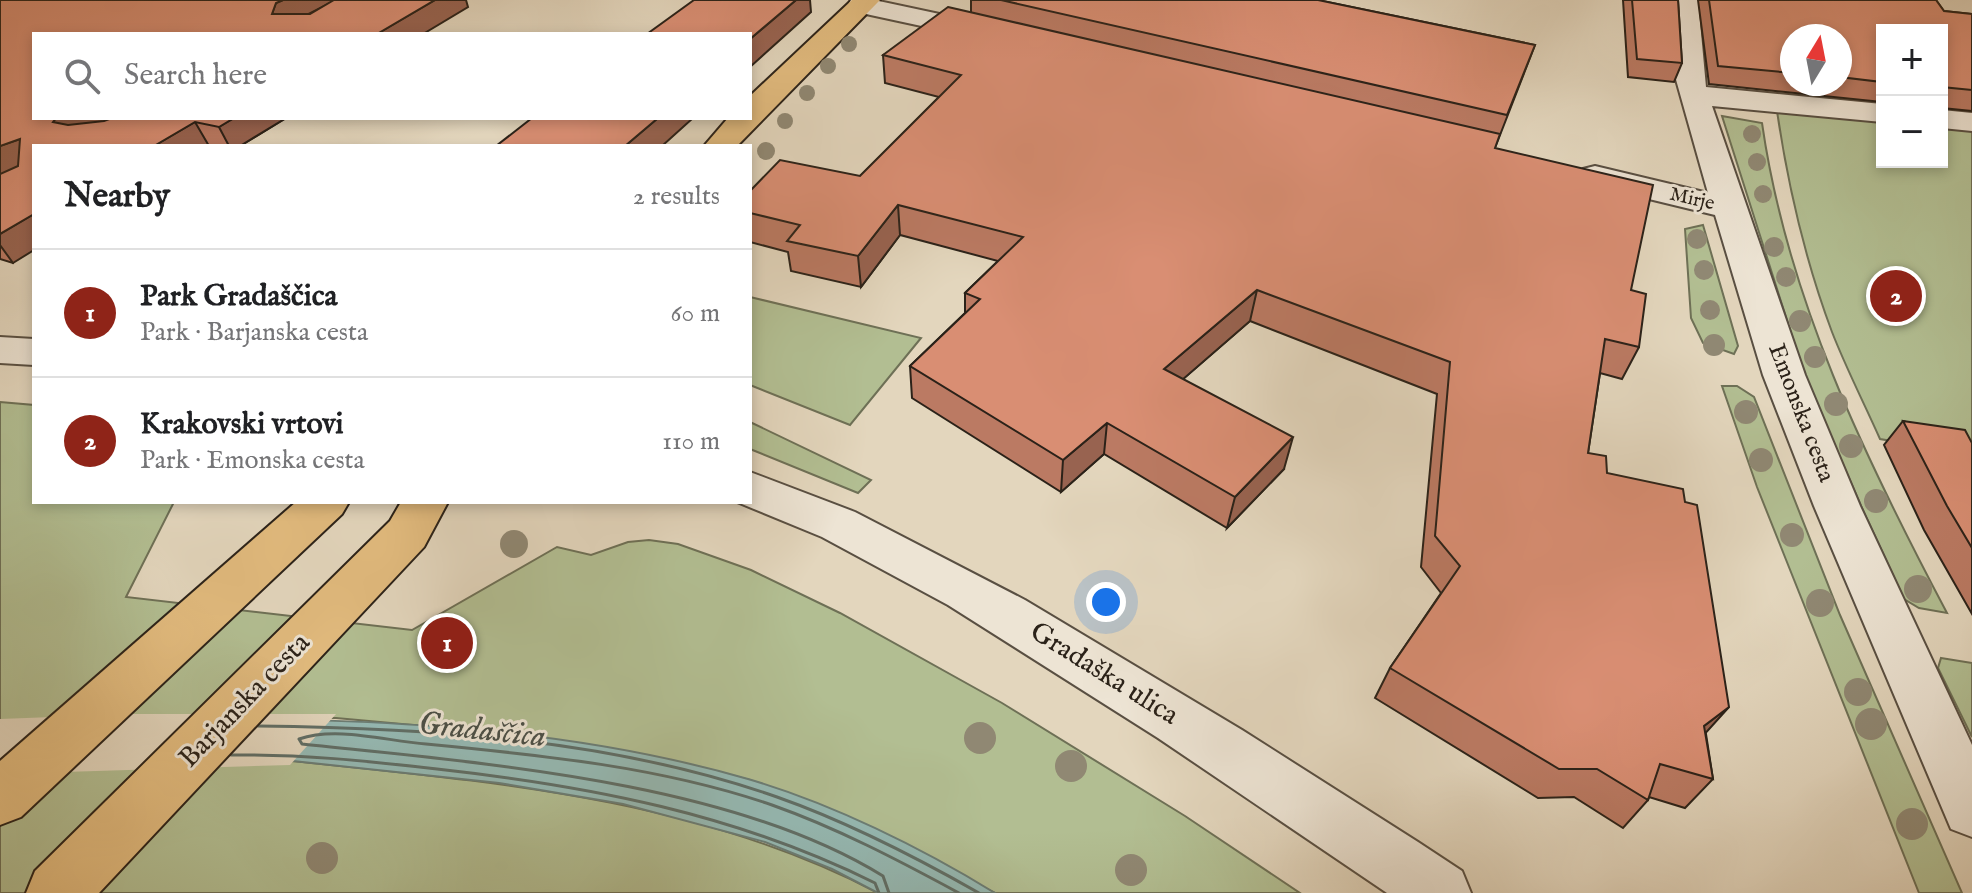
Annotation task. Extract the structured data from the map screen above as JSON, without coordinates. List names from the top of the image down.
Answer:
{
  "streets": {
    "main road": ["Barjanska cesta"],
    "street": ["Mirje", "Emonska cesta", "Gradaška ulica"]
  },
  "crossings": [
    ["Mirje", "Emonska cesta"]
  ],
  "water": ["Gradaščica"],
  "north": "top",
  "page": {
    "map_buttons": ["+", "−"],
    "search": "Search here",
    "heading": ["Nearby", "2 results"],
    "list": [
      {
        "mark": "1",
        "name": "Park Gradaščica",
        "note": "Park · Barjanska cesta",
        "value": "60 m"
      },
      {
        "mark": "2",
        "name": "Krakovski vrtovi",
        "note": "Park · Emonska cesta",
        "value": "110 m"
      }
    ],
    "pins": ["2", "1"]
  }
}
